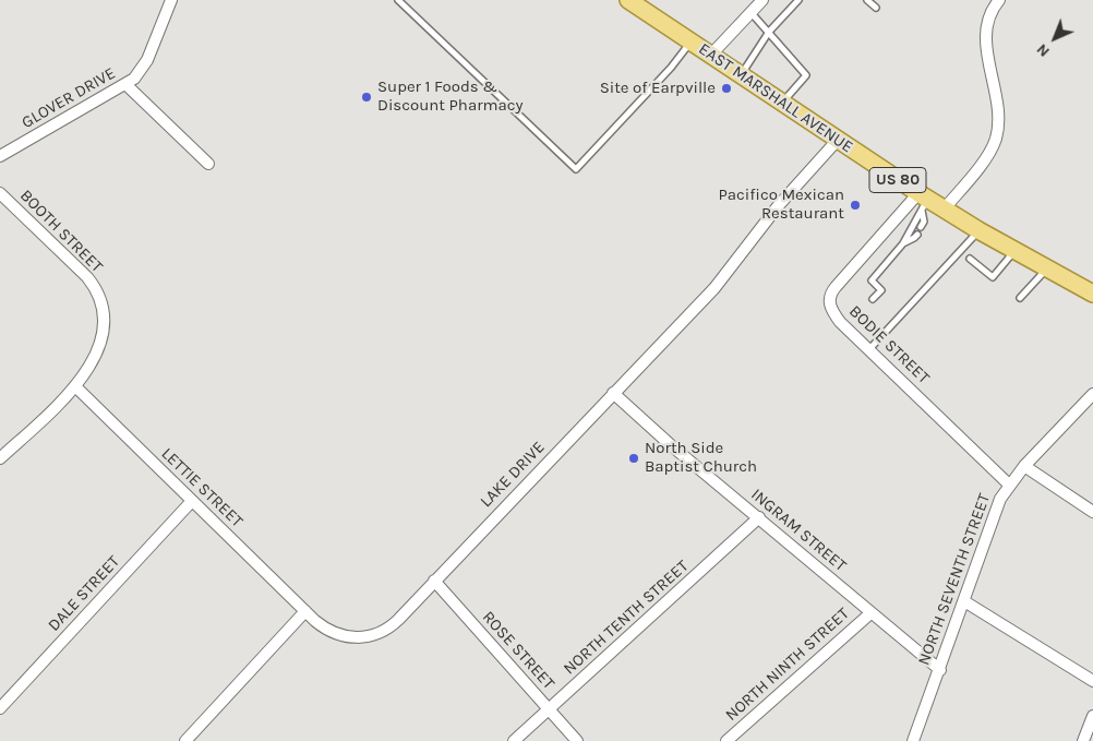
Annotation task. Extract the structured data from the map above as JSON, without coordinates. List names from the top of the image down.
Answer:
{
  "streets": {
    "main road": ["EAST MARSHALL AVENUE", "US 80"],
    "street": [
      "GLOVER DRIVE",
      "BOOTH STREET",
      "BODIE STREET",
      "LAKE DRIVE",
      "LETTIE STREET",
      "INGRAM STREET",
      "NORTH SEVENTH STREET",
      "DALE STREET",
      "NORTH TENTH STREET",
      "ROSE STREET",
      "NORTH NINTH STREET"
    ]
  },
  "crossings": [
    ["EAST MARSHALL AVENUE", "BODIE STREET"],
    ["EAST MARSHALL AVENUE", "LAKE DRIVE"],
    ["BOOTH STREET", "LETTIE STREET"],
    ["BODIE STREET", "NORTH SEVENTH STREET"],
    ["LAKE DRIVE", "LETTIE STREET"],
    ["LAKE DRIVE", "INGRAM STREET"],
    ["LAKE DRIVE", "ROSE STREET"],
    ["LETTIE STREET", "DALE STREET"],
    ["INGRAM STREET", "NORTH SEVENTH STREET"],
    ["INGRAM STREET", "NORTH TENTH STREET"],
    ["INGRAM STREET", "NORTH NINTH STREET"],
    ["NORTH TENTH STREET", "ROSE STREET"]
  ],
  "places": [
    "Site of Earpville",
    "Super 1 Foods & Discount Pharmacy",
    "Pacifico Mexican Restaurant",
    "North Side Baptist Church"
  ],
  "north": "bottom left"
}
